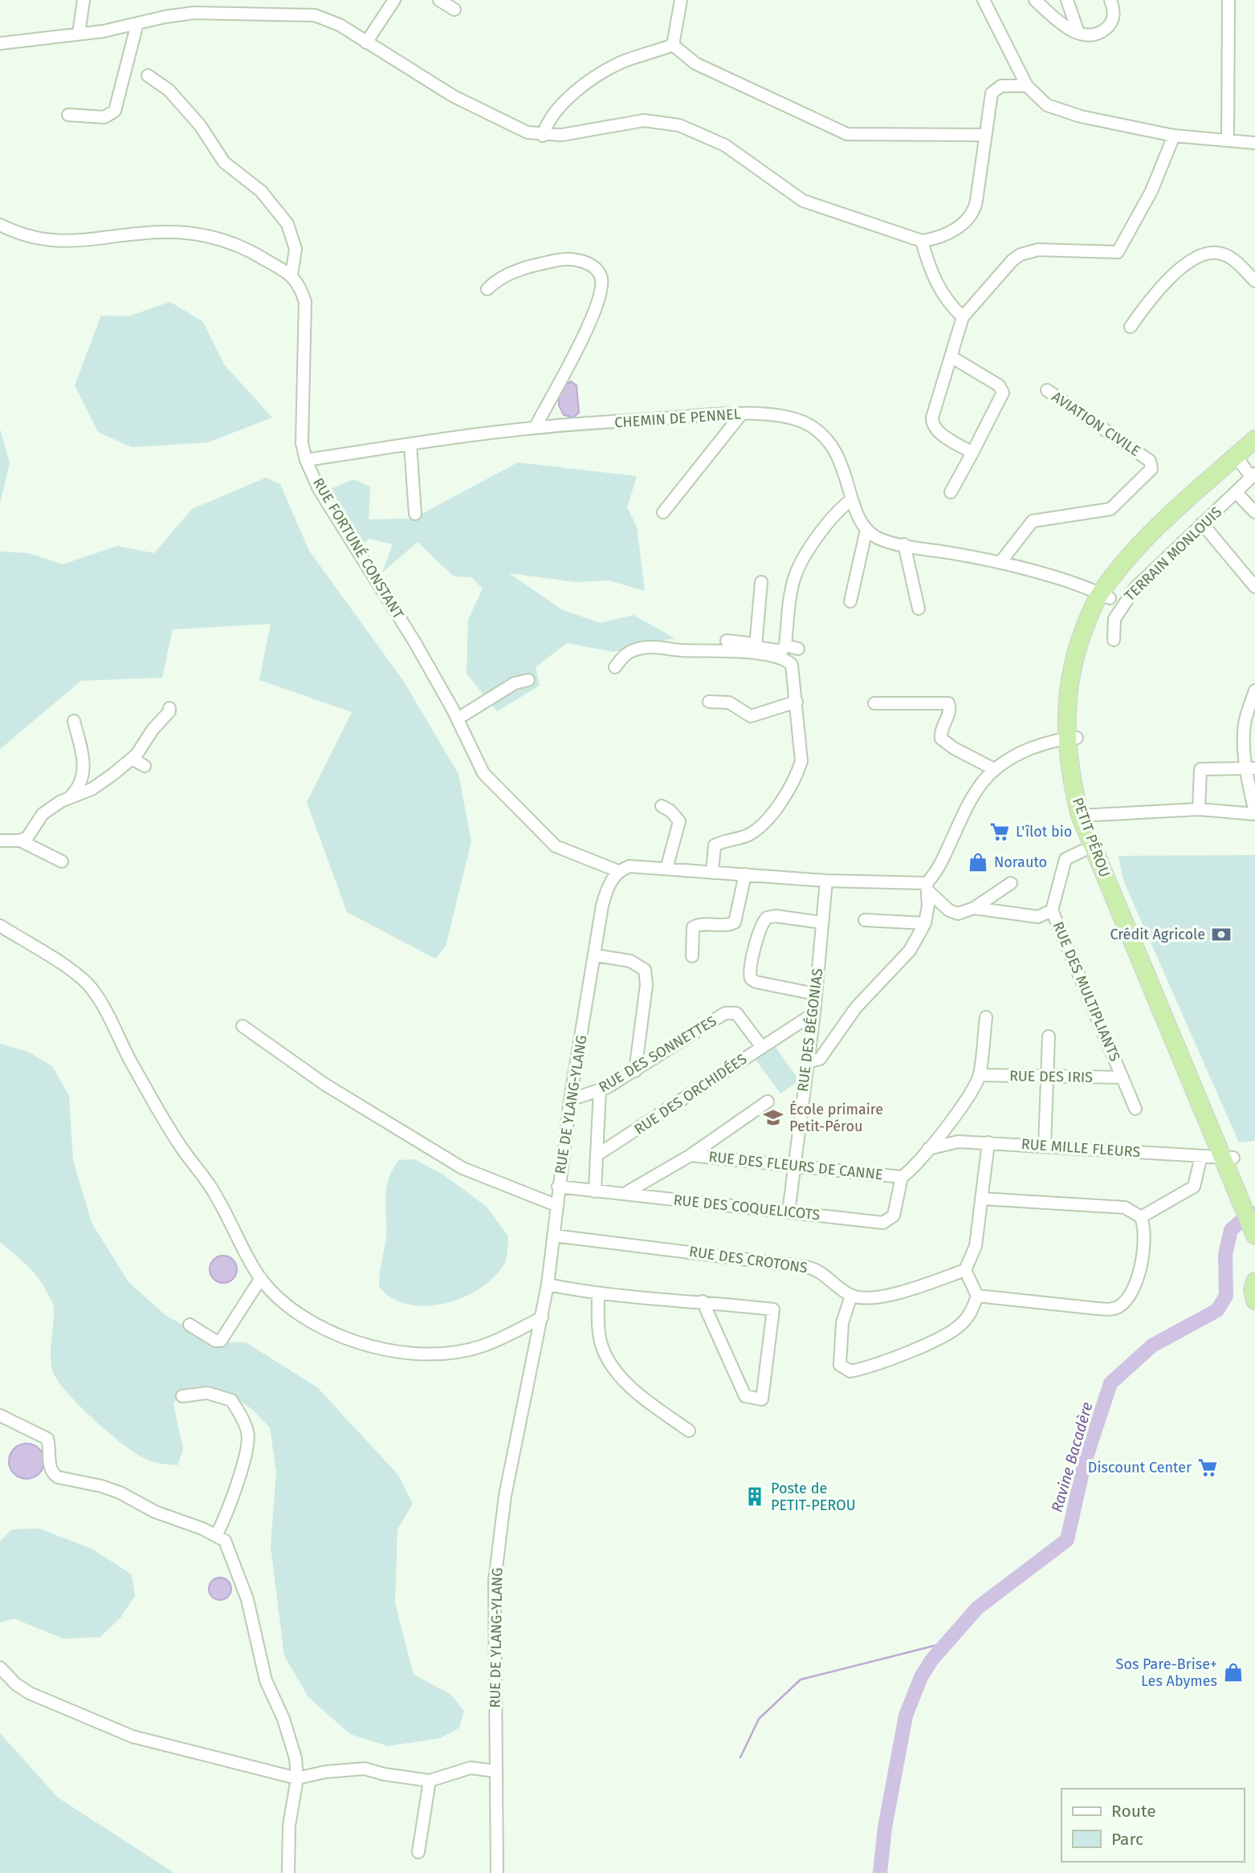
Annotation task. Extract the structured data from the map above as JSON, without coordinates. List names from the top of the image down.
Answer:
{
  "streets": {
    "highway": ["PETIT PÉROU"],
    "street": [
      "CHEMIN DE PENNEL",
      "AVIATION CIVILE",
      "RUE FORTUNÉ CONSTANT",
      "TERRAIN MONLOUIS",
      "RUE DES MULTIPLIANTS",
      "RUE DES BÉGONIAS",
      "RUE DES SONNETTES",
      "RUE DES IRIS",
      "RUE DES ORCHIDÉES",
      "RUE DE YLANG-YLANG",
      "RUE MILLE FLEURS",
      "RUE DES FLEURS DE CANNE",
      "RUE DES COQUELICOTS",
      "RUE DES CROTONS"
    ]
  },
  "crossings": [
    ["CHEMIN DE PENNEL", "RUE FORTUNÉ CONSTANT"],
    ["RUE FORTUNÉ CONSTANT", "RUE DE YLANG-YLANG"],
    ["TERRAIN MONLOUIS", "PETIT PÉROU"],
    ["PETIT PÉROU", "RUE MILLE FLEURS"],
    ["RUE DES MULTIPLIANTS", "RUE DES IRIS"],
    ["RUE DES BÉGONIAS", "RUE DES ORCHIDÉES"],
    ["RUE DES BÉGONIAS", "RUE DES FLEURS DE CANNE"],
    ["RUE DES BÉGONIAS", "RUE DES COQUELICOTS"],
    ["RUE DES SONNETTES", "RUE DES ORCHIDÉES"],
    ["RUE DES SONNETTES", "RUE DE YLANG-YLANG"],
    ["RUE DE YLANG-YLANG", "RUE DES COQUELICOTS"],
    ["RUE DE YLANG-YLANG", "RUE DES CROTONS"],
    ["RUE DES FLEURS DE CANNE", "RUE DES COQUELICOTS"]
  ],
  "water": ["Ravine Bacadère"],
  "places": {
    "supermarket": ["L'îlot bio", "Discount Center"],
    "shop": ["Norauto", "Sos Pare-Brise+ Les Abymes"],
    "bank": ["Crédit Agricole"],
    "school or university": ["École primaire Petit-Pérou"],
    "building": ["Poste de PETIT-PEROU"]
  },
  "legend": ["Route", "Parc"]
}
